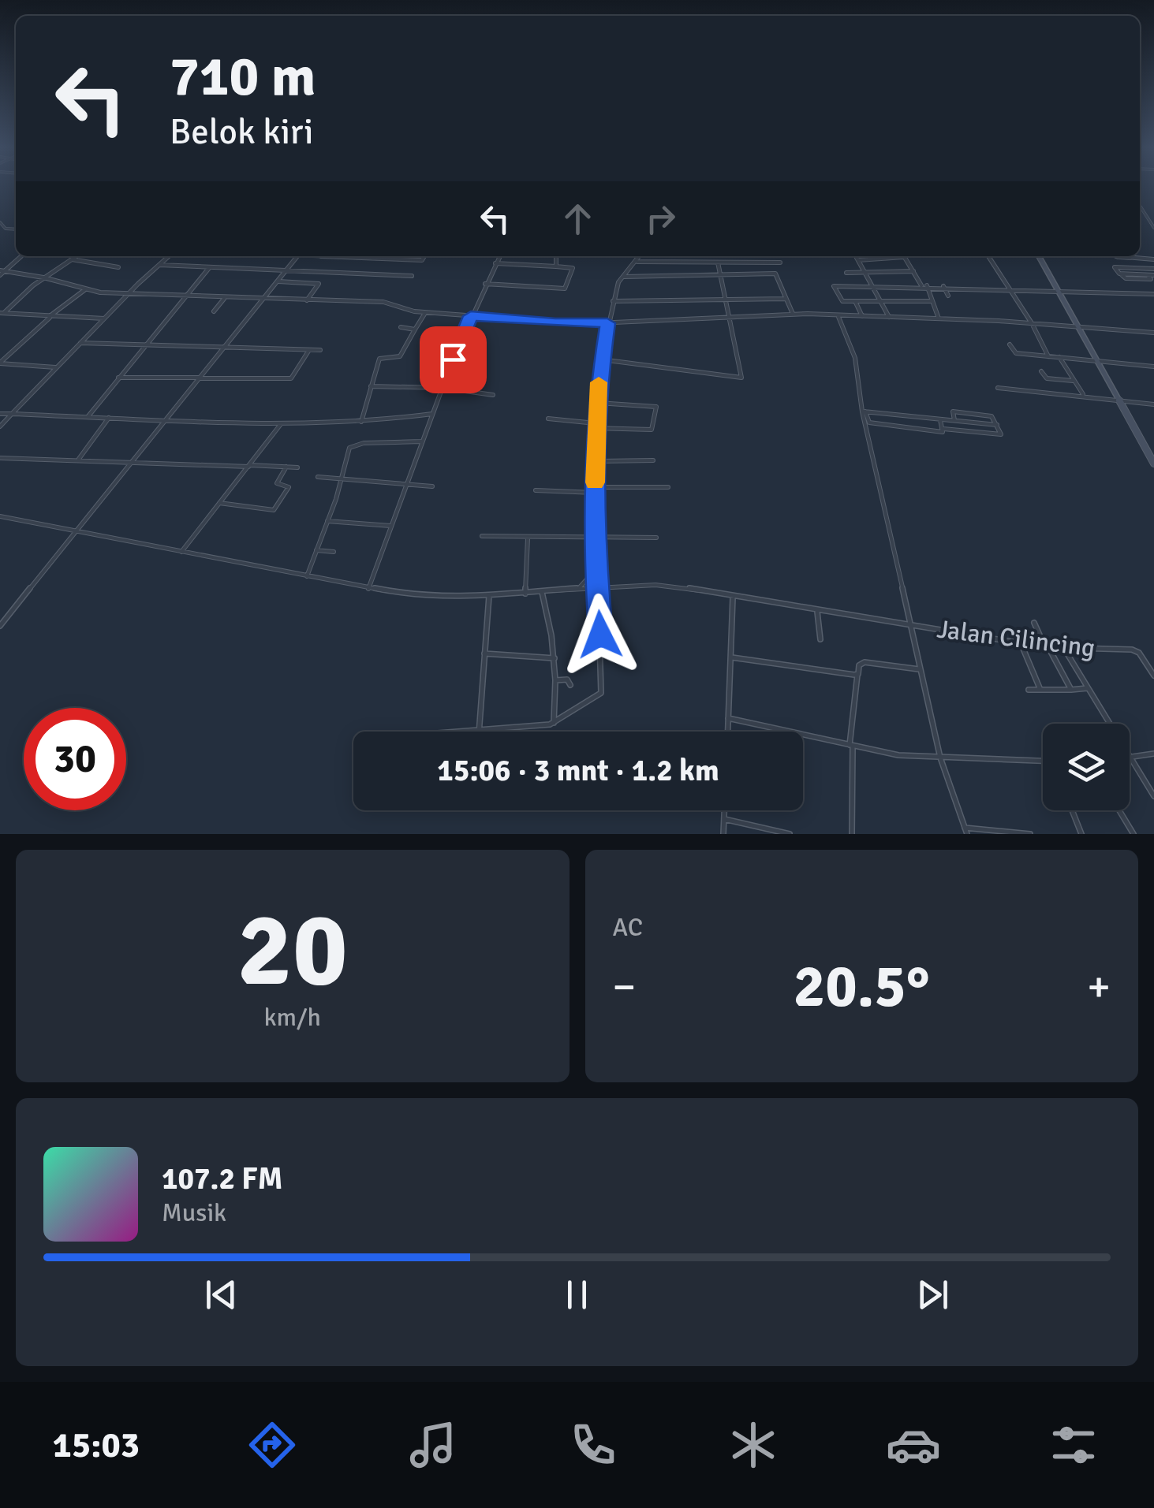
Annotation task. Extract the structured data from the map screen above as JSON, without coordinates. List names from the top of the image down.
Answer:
{
  "streets": {
    "street": ["Jalan Cilincing"]
  },
  "page": {
    "turn": ["710 m", "Belok kiri"],
    "limit": "30",
    "trip": "15:06 · 3 mnt · 1.2 km",
    "tile": [
      ["20", "km/h"],
      "AC"
    ],
    "heat": ["−", "20.5°", "+"],
    "song": ["107.2 FM", "Musik"],
    "tabs": "15:03"
  }
}
